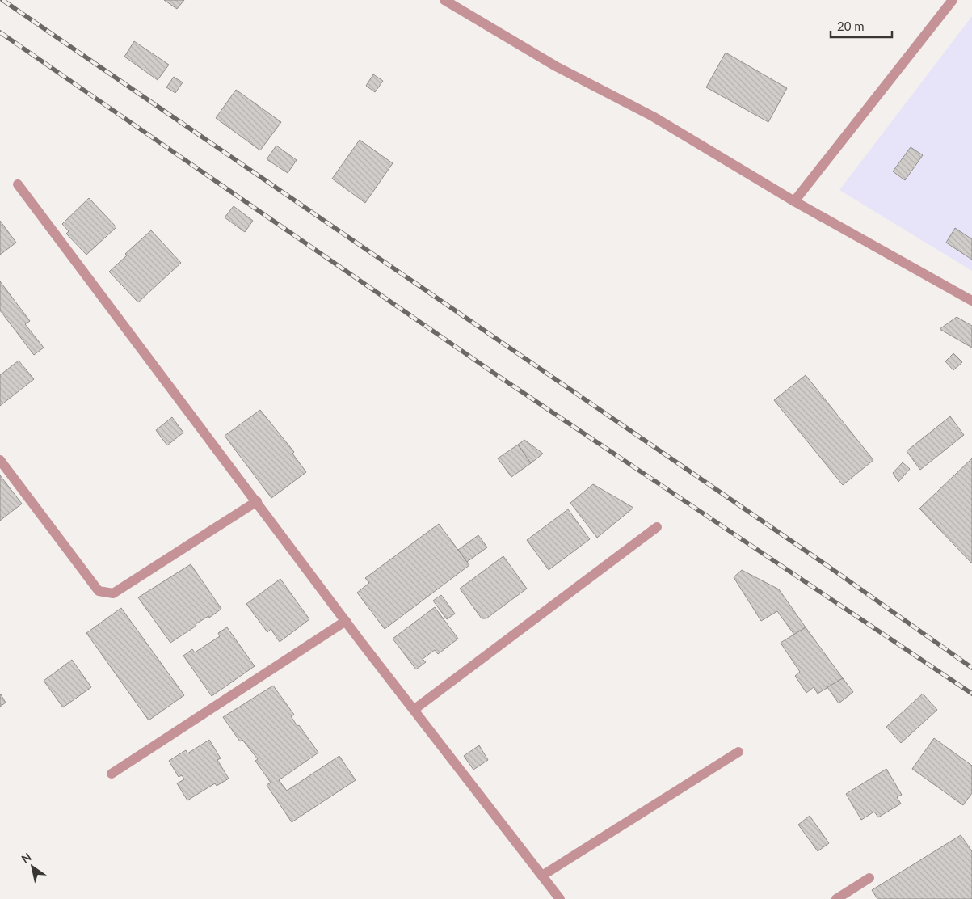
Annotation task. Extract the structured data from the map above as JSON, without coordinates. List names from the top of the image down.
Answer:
{
  "scale_bar": "20 m",
  "north": "top left"
}
